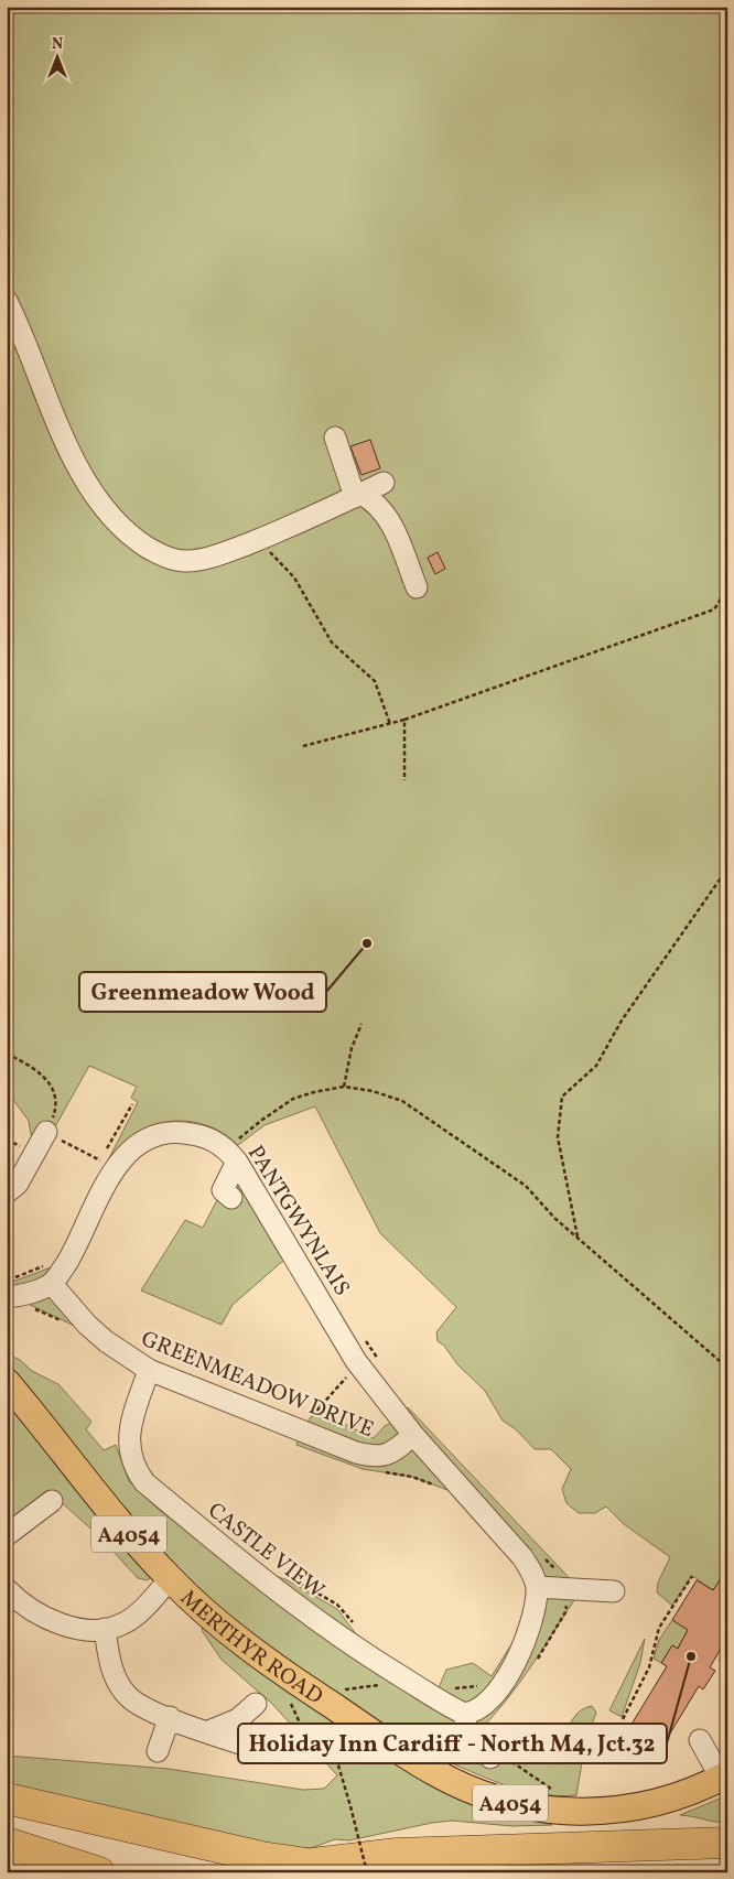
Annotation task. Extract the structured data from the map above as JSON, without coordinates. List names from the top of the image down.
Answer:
{
  "streets": {
    "main road": ["A4054", "MERTHYR ROAD"],
    "street": ["PANTGWYNLAIS", "GREENMEADOW DRIVE", "CASTLE VIEW"]
  },
  "crossings": [
    ["PANTGWYNLAIS", "GREENMEADOW DRIVE"],
    ["GREENMEADOW DRIVE", "CASTLE VIEW"]
  ],
  "places": ["Greenmeadow Wood", "Holiday Inn Cardiff - North M4, Jct.32"],
  "north": "top"
}
